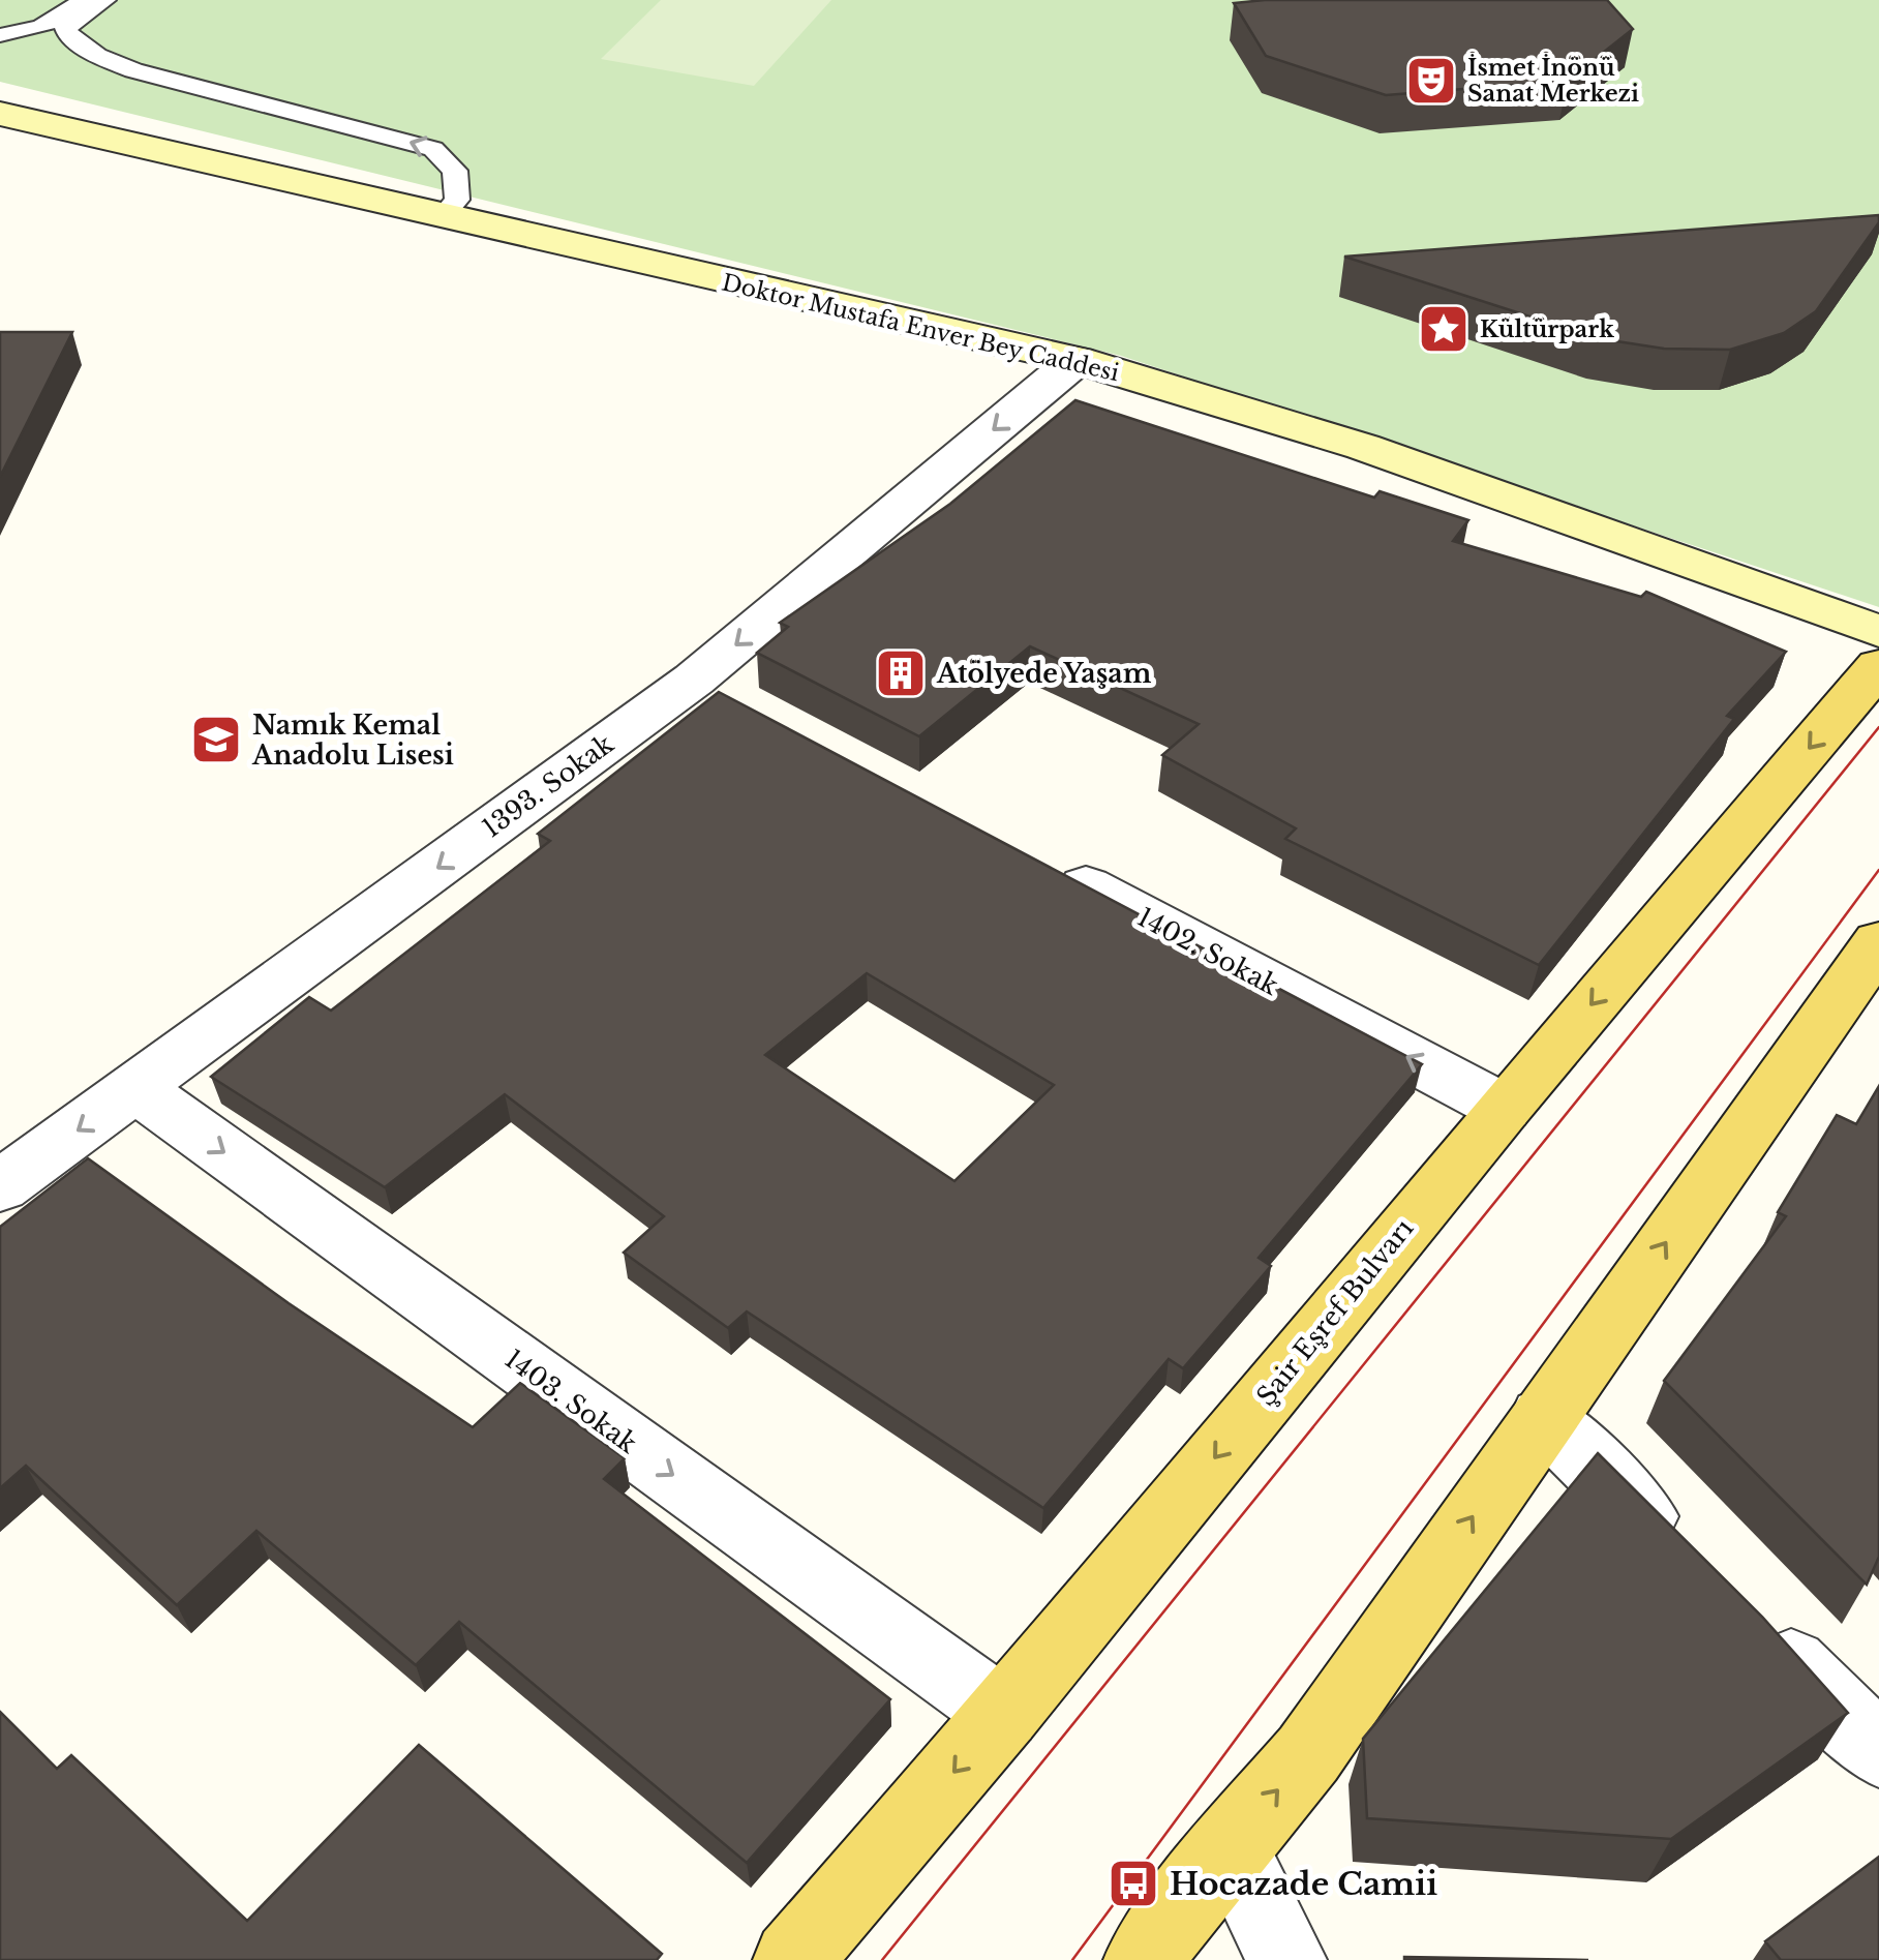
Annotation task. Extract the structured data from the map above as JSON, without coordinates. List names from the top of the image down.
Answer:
{
  "streets": {
    "main road": ["Şair Eşref Bulvarı"],
    "street": [
      "Doktor Mustafa Enver Bey Caddesi",
      "1393. Sokak",
      "1402. Sokak",
      "1403. Sokak"
    ]
  },
  "crossings": [
    ["Doktor Mustafa Enver Bey Caddesi", "1393. Sokak"],
    ["1393. Sokak", "1403. Sokak"],
    ["1402. Sokak", "Şair Eşref Bulvarı"],
    ["Şair Eşref Bulvarı", "1403. Sokak"]
  ],
  "one_way": ["1393. Sokak", "1402. Sokak", "1403. Sokak"],
  "places": {
    "theatre": ["İsmet İnönü Sanat Merkezi"],
    "place": ["Kültürpark"],
    "building": ["Atölyede Yaşam"],
    "school or university": ["Namık Kemal Anadolu Lisesi"],
    "bus stop": ["Hocazade Camii"]
  }
}
